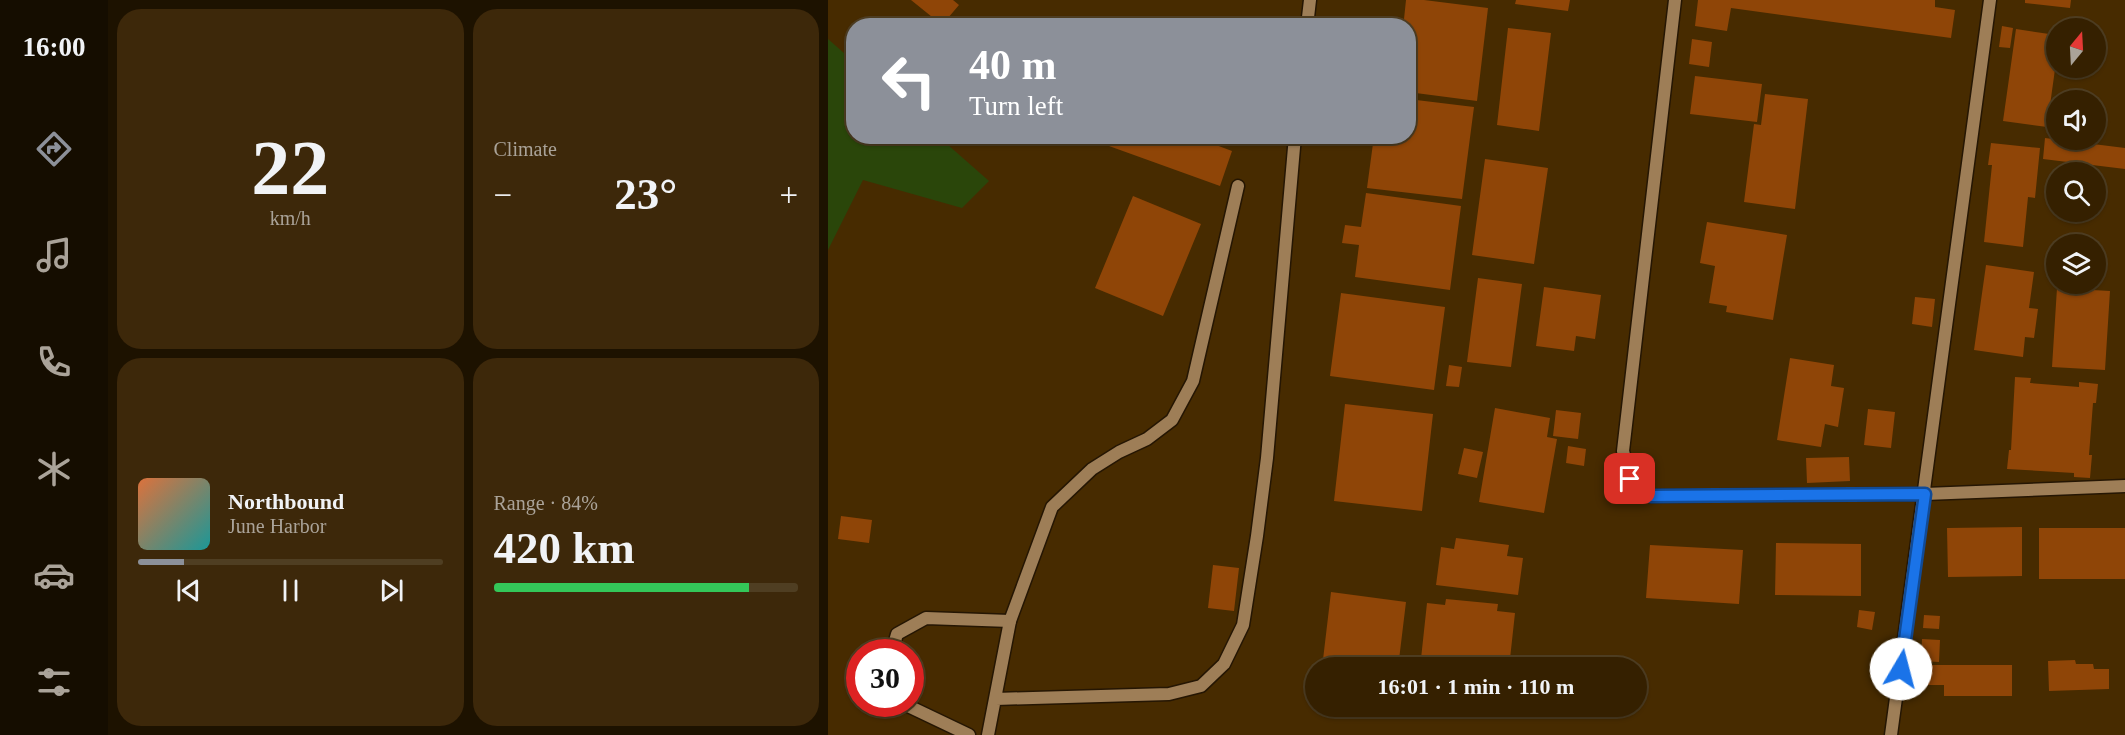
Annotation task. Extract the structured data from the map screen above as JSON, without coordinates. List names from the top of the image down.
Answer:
{
  "north": "top",
  "page": {
    "tabs": "16:00",
    "tile": [
      ["22", "km/h"],
      "Climate",
      ["Range · 84%", "420 km"]
    ],
    "turn": ["40 m", "Turn left"],
    "heat": ["−", "23°", "+"],
    "song": ["Northbound", "June Harbor"],
    "limit": "30",
    "trip": "16:01 · 1 min · 110 m"
  }
}
